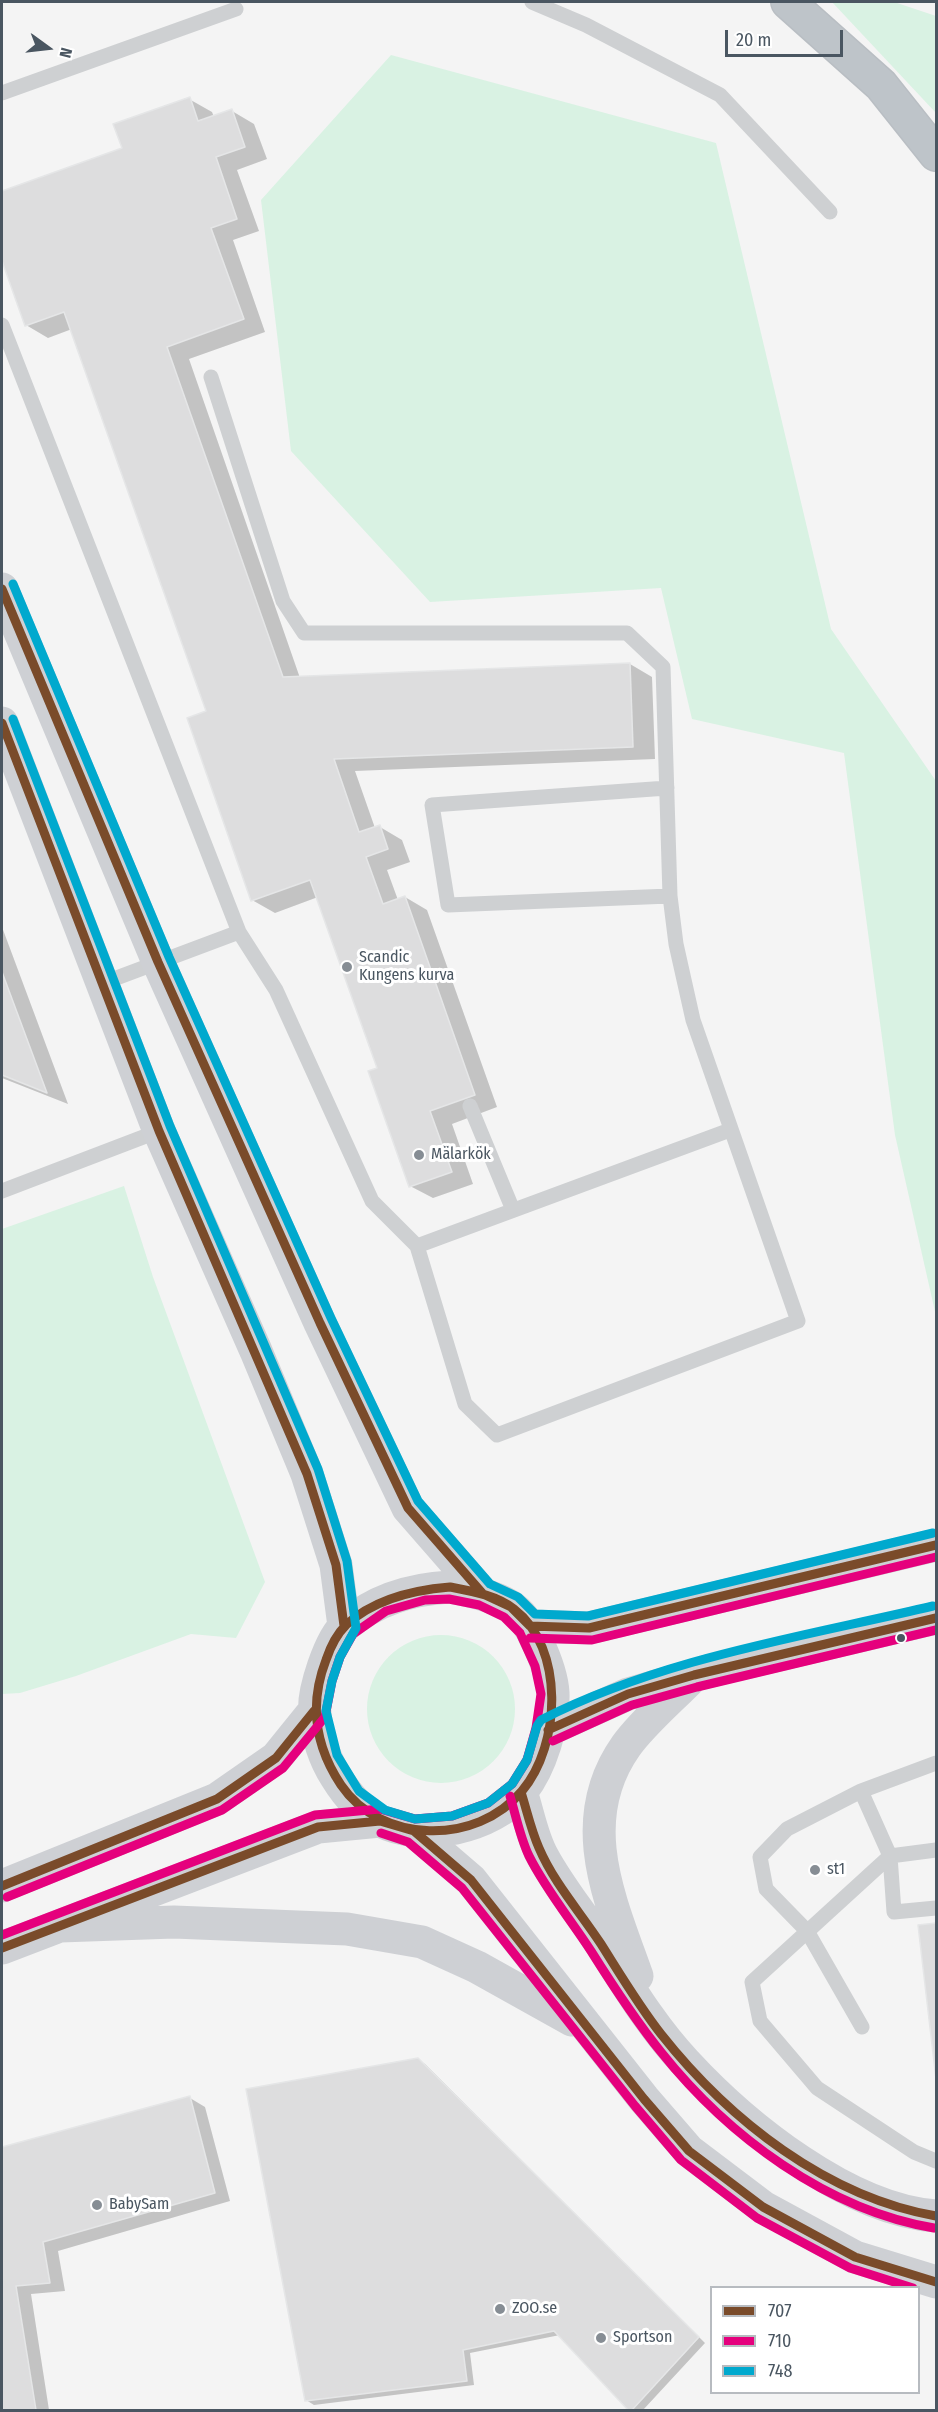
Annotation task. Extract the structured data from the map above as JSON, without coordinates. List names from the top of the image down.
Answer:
{
  "places": [
    "Scandic Kungens kurva",
    "Mälarkök",
    "st1",
    "BabySam",
    "ZOO.se",
    "Sportson"
  ],
  "lines": ["transit line 748", "transit line 707", "transit line 710"],
  "legend": ["707", "710", "748"],
  "scale_bar": "20 m",
  "north": "right"
}
